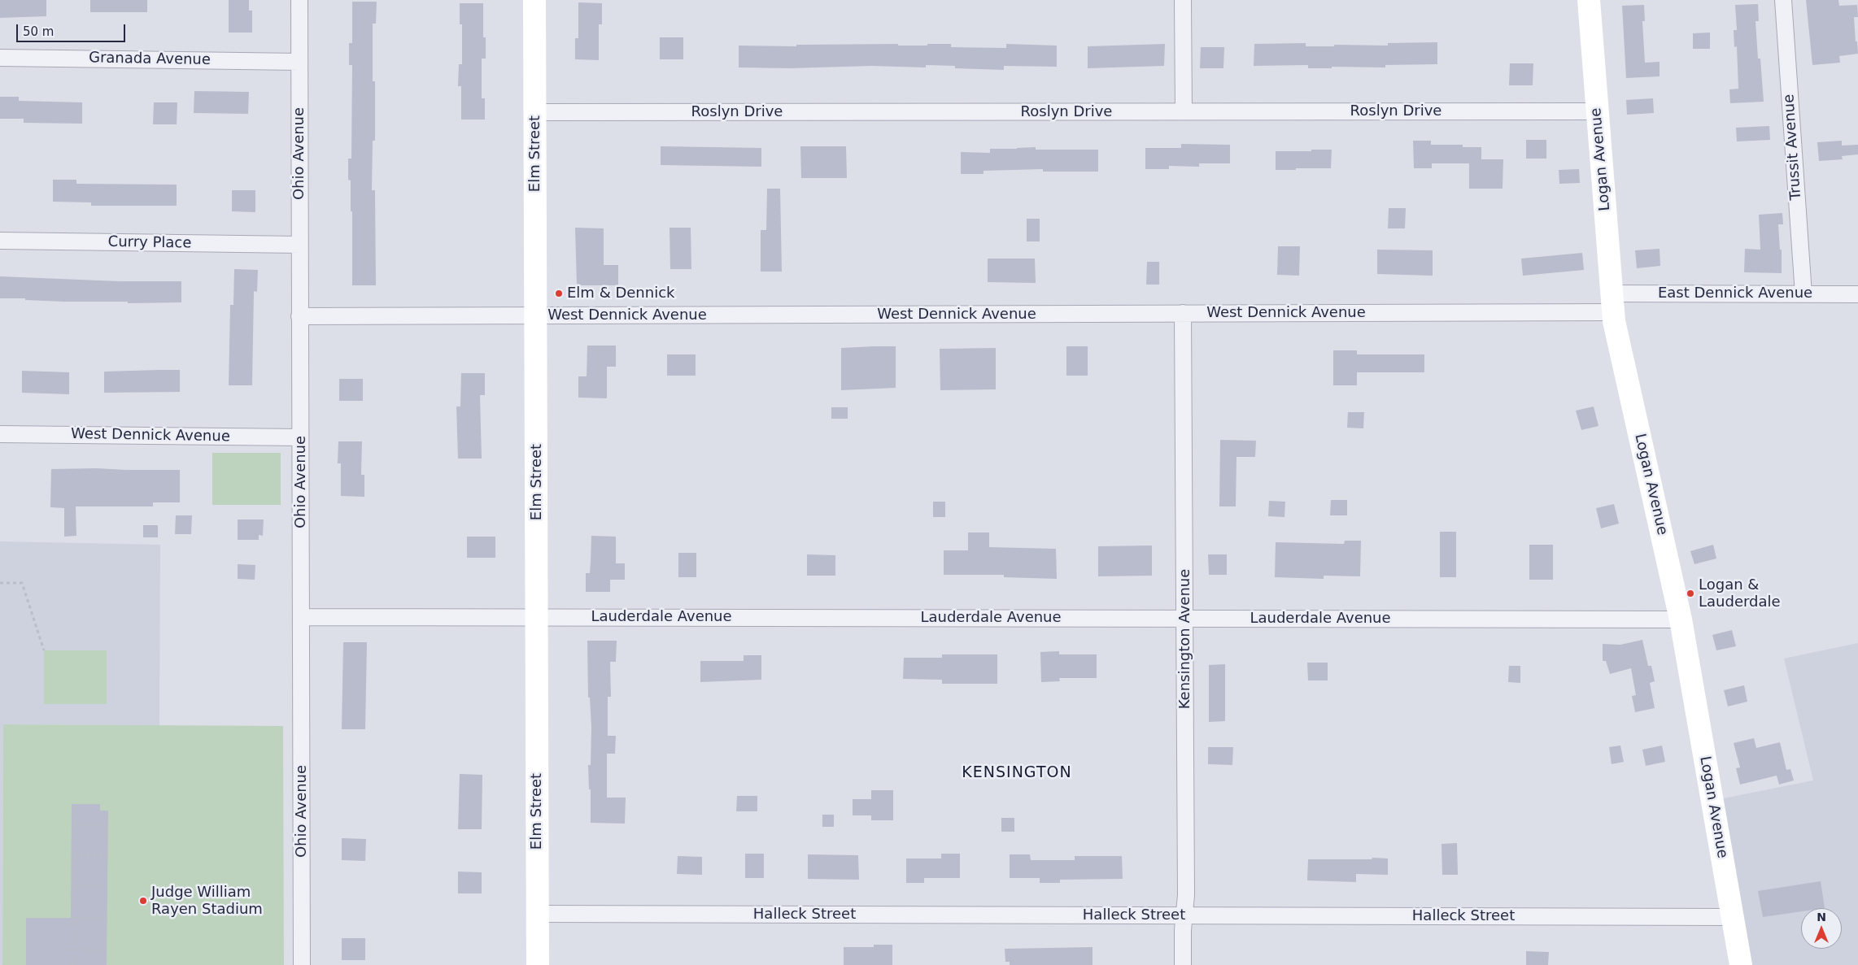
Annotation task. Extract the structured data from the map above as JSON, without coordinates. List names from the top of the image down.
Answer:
{
  "streets": {
    "street": [
      "Granada Avenue",
      "Roslyn Drive",
      "Trussit Avenue",
      "Ohio Avenue",
      "Elm Street",
      "Logan Avenue",
      "Curry Place",
      "East Dennick Avenue",
      "West Dennick Avenue",
      "Lauderdale Avenue",
      "Kensington Avenue",
      "Halleck Street"
    ]
  },
  "crossings": [
    ["Granada Avenue", "Ohio Avenue"],
    ["Roslyn Drive", "Elm Street"],
    ["Roslyn Drive", "Logan Avenue"],
    ["Trussit Avenue", "East Dennick Avenue"],
    ["Ohio Avenue", "Curry Place"],
    ["Ohio Avenue", "West Dennick Avenue"],
    ["Ohio Avenue", "Lauderdale Avenue"],
    ["Elm Street", "West Dennick Avenue"],
    ["Elm Street", "Lauderdale Avenue"],
    ["Elm Street", "Halleck Street"],
    ["Logan Avenue", "East Dennick Avenue"],
    ["Logan Avenue", "West Dennick Avenue"],
    ["Logan Avenue", "Lauderdale Avenue"],
    ["Logan Avenue", "Halleck Street"],
    ["East Dennick Avenue", "West Dennick Avenue"],
    ["West Dennick Avenue", "Kensington Avenue"],
    ["Lauderdale Avenue", "Kensington Avenue"],
    ["Kensington Avenue", "Halleck Street"]
  ],
  "districts": ["KENSINGTON"],
  "places": ["Elm & Dennick", "Logan & Lauderdale", "Judge William Rayen Stadium"],
  "scale_bar": "50 m",
  "north": "top"
}
